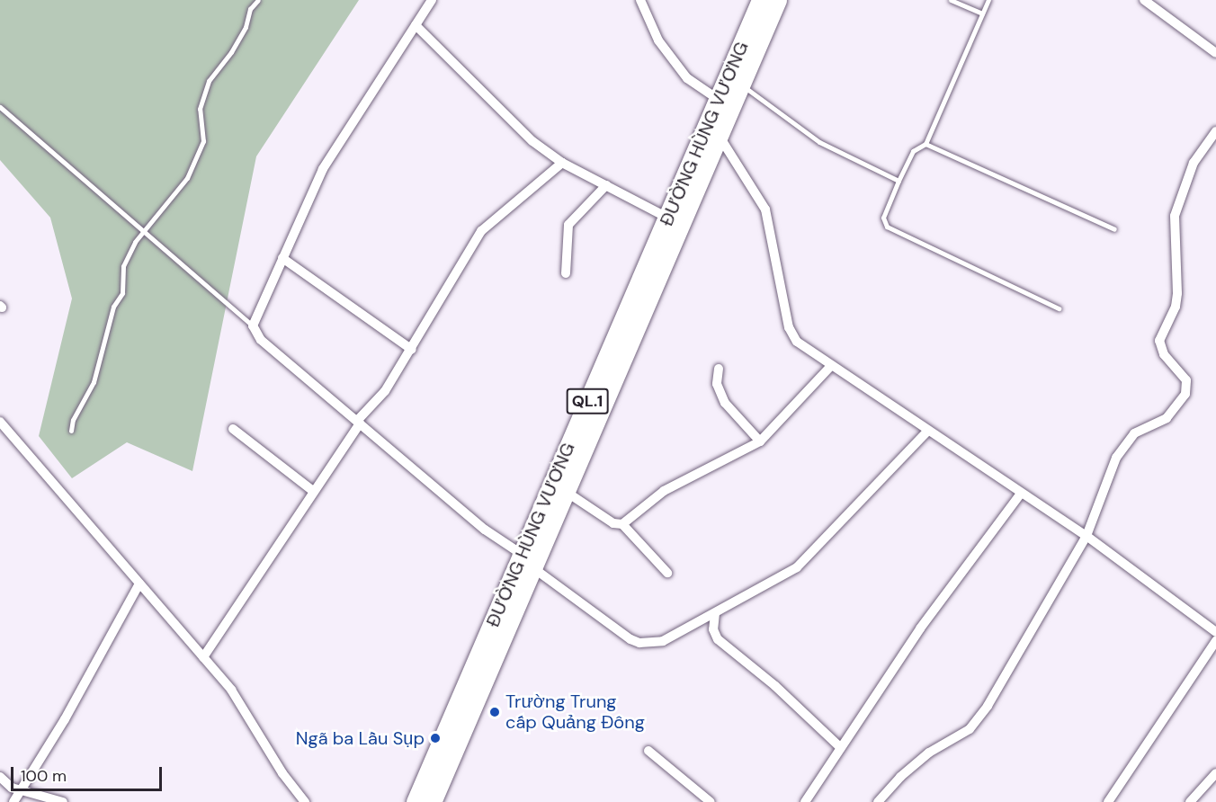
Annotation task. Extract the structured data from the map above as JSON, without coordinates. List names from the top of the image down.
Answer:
{
  "streets": {
    "highway": ["ĐƯỜNG HÙNG VƯƠNG", "QL.1"]
  },
  "places": ["Trường Trung cấp Quảng Đông", "Ngã ba Lầu Sụp"],
  "scale_bar": "100 m"
}
